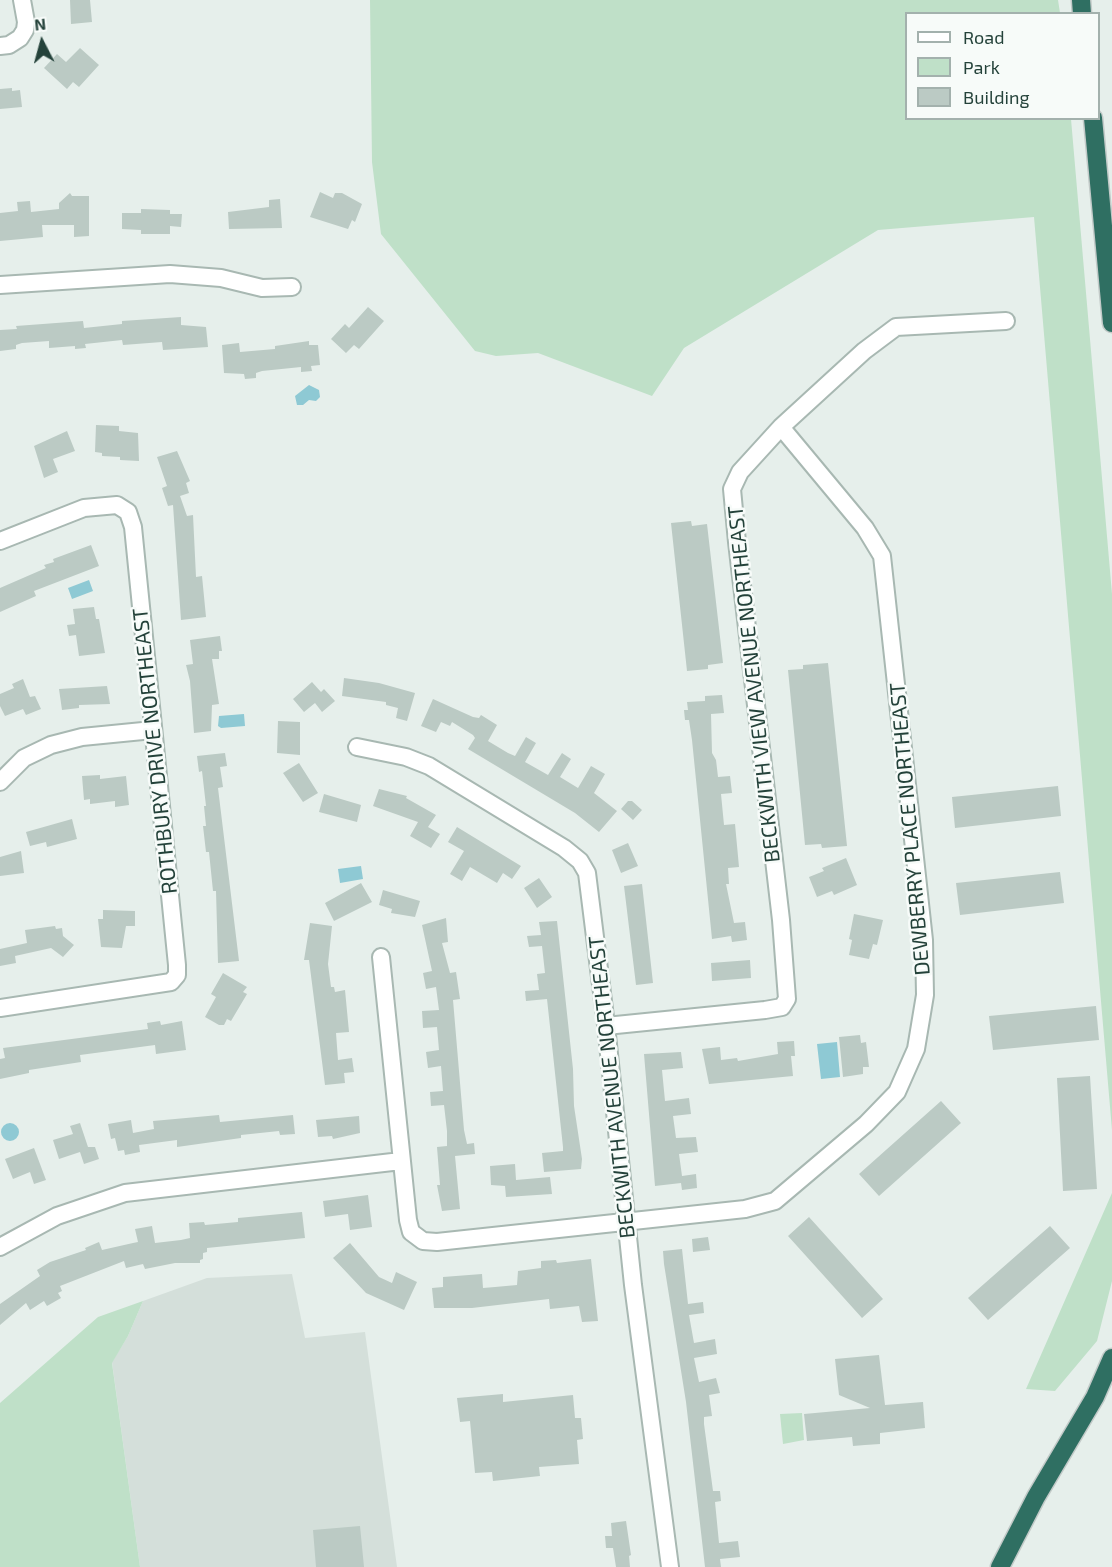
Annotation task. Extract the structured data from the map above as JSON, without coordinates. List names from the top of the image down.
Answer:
{
  "streets": {
    "street": [
      "BECKWITH VIEW AVENUE NORTHEAST",
      "ROTHBURY DRIVE NORTHEAST",
      "DEWBERRY PLACE NORTHEAST",
      "BECKWITH AVENUE NORTHEAST"
    ]
  },
  "crossings": [
    ["BECKWITH VIEW AVENUE NORTHEAST", "DEWBERRY PLACE NORTHEAST"],
    ["BECKWITH VIEW AVENUE NORTHEAST", "BECKWITH AVENUE NORTHEAST"],
    ["DEWBERRY PLACE NORTHEAST", "BECKWITH AVENUE NORTHEAST"]
  ],
  "legend": ["Road", "Park", "Building"],
  "north": "top"
}
